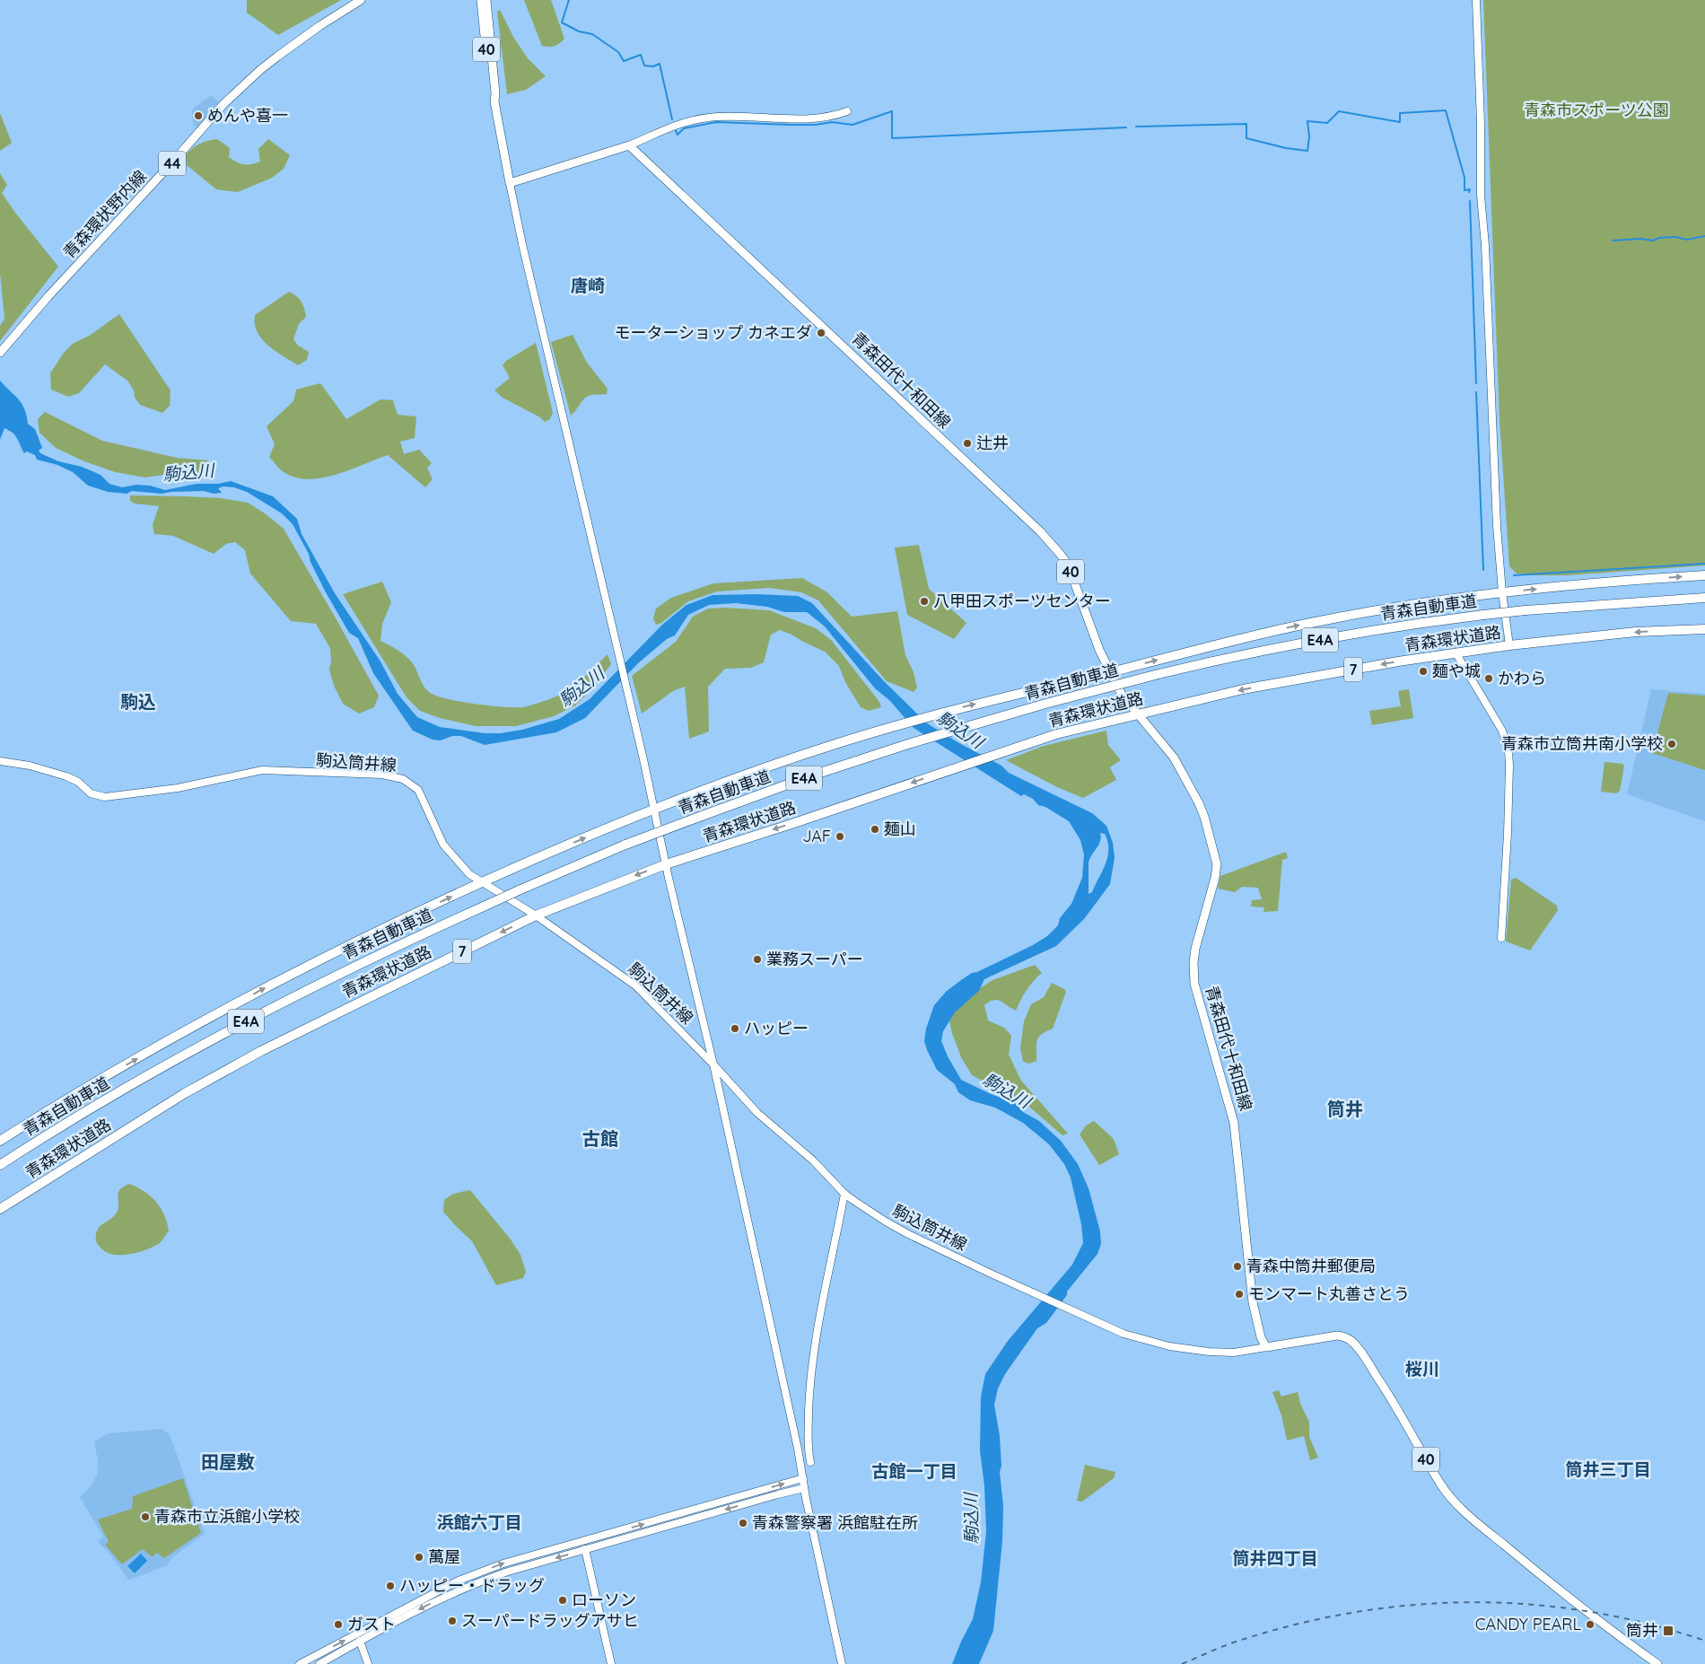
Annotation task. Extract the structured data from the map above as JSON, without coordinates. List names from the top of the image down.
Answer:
{
  "streets": {
    "highway": [
      "青森自動車道",
      "青森環状道路",
      "E4A",
      "7"
    ],
    "main road": [
      "40",
      "44",
      "青森環状野内線",
      "青森田代十和田線"
    ],
    "street": ["駒込筒井線"]
  },
  "crossings": [
    ["40", "青森田代十和田線"],
    ["40", "駒込筒井線"],
    ["青森田代十和田線", "青森環状道路"],
    ["青森田代十和田線", "駒込筒井線"],
    ["青森環状道路", "駒込筒井線"]
  ],
  "districts": [
    "唐崎",
    "駒込",
    "筒井",
    "古館",
    "桜川",
    "田屋敷",
    "筒井三丁目",
    "古館一丁目",
    "浜館六丁目",
    "筒井四丁目"
  ],
  "water": ["駒込川"],
  "parks": ["青森市スポーツ公園"],
  "places": {
    "other": [
      "めんや喜一",
      "モーターショップ カネエダ",
      "辻井",
      "八甲田スポーツセンター",
      "麺や城",
      "かわら",
      "青森市立筒井南小学校",
      "麺山",
      "JAF",
      "業務スーパー",
      "ハッピー",
      "青森中筒井郵便局",
      "モンマート丸善さとう",
      "青森市立浜館小学校",
      "青森警察署 浜館駐在所",
      "萬屋",
      "ハッピー・ドラッグ",
      "ローソン",
      "スーパードラッグアサヒ",
      "ガスト",
      "CANDY PEARL"
    ],
    "transit": ["筒井"]
  }
}
